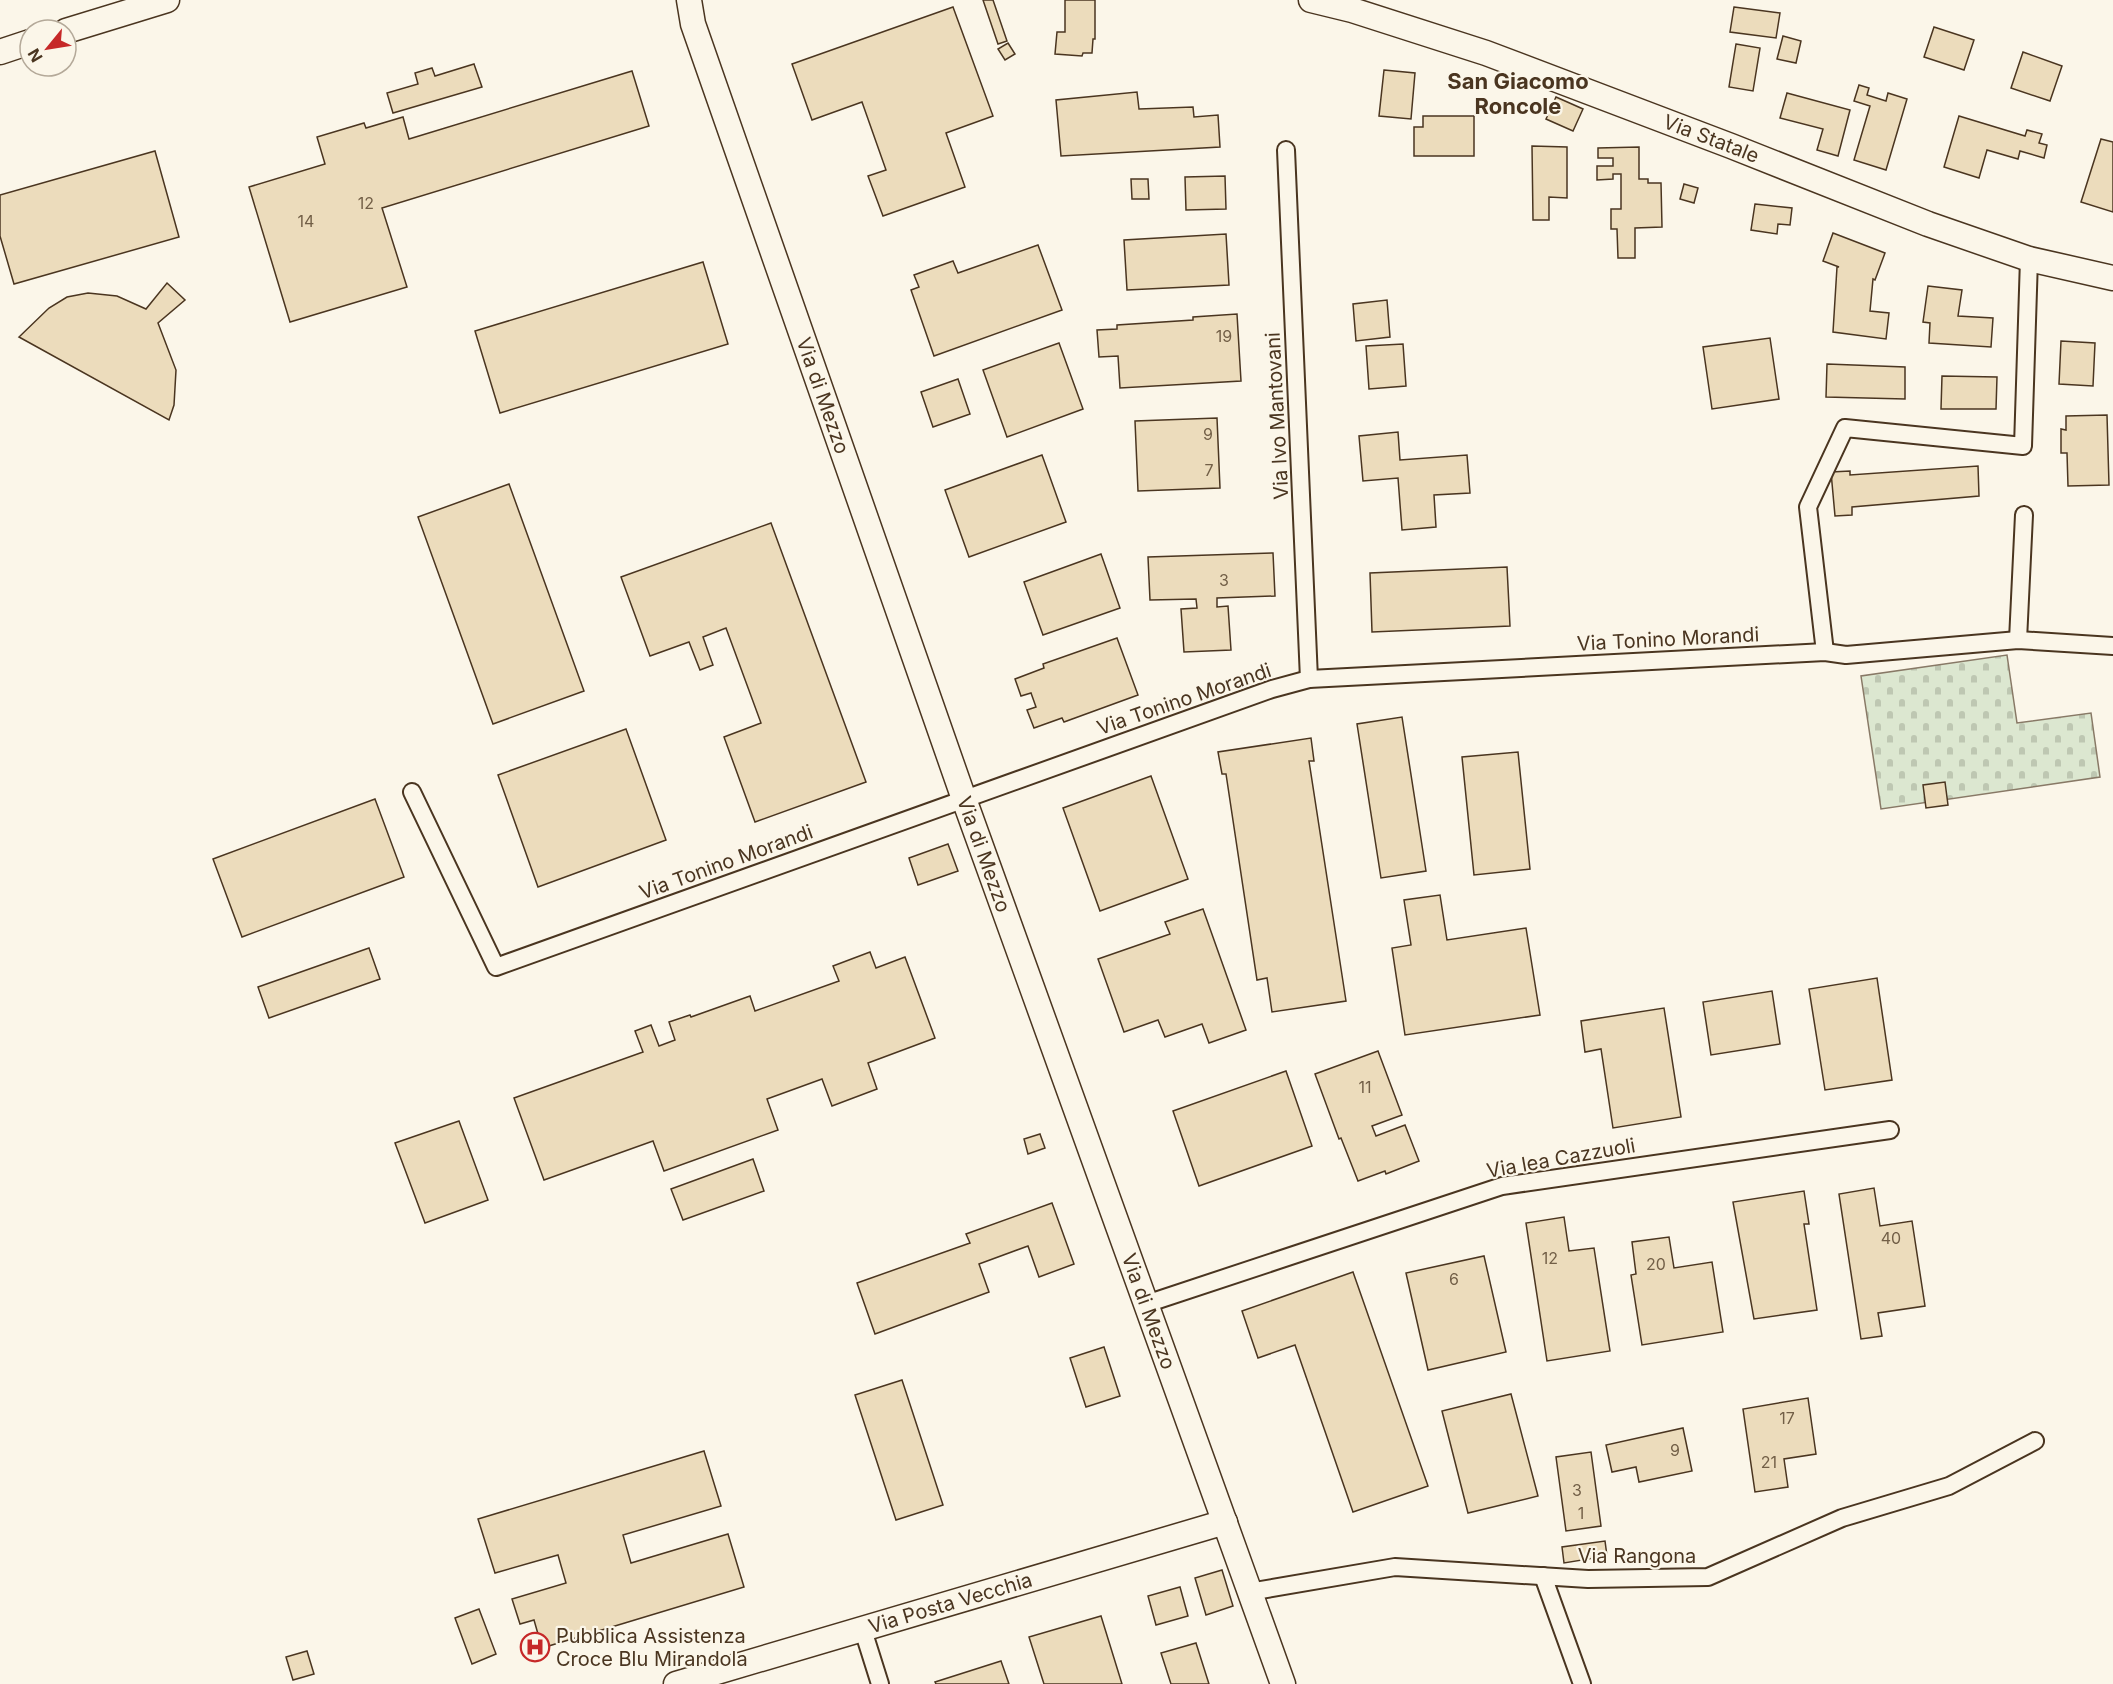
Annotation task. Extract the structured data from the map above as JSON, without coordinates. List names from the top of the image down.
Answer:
{
  "streets": {
    "street": [
      "Via Statale",
      "Via di Mezzo",
      "Via Ivo Mantovani",
      "Via Tonino Morandi",
      "Via lea Cazzuoli",
      "Via Rangona",
      "Via Posta Vecchia"
    ]
  },
  "crossings": [
    ["Via di Mezzo", "Via Tonino Morandi"],
    ["Via di Mezzo", "Via lea Cazzuoli"],
    ["Via di Mezzo", "Via Rangona"],
    ["Via di Mezzo", "Via Posta Vecchia"],
    ["Via Ivo Mantovani", "Via Tonino Morandi"]
  ],
  "districts": ["San Giacomo Roncole"],
  "places": {
    "hospital": ["Pubblica Assistenza Croce Blu Mirandola"]
  },
  "house_numbers": [
    "12",
    "14",
    "19",
    "9",
    "7",
    "3",
    "11",
    "40",
    "12",
    "20",
    "6",
    "17",
    "9",
    "21",
    "3",
    "1"
  ],
  "north": "bottom left"
}
